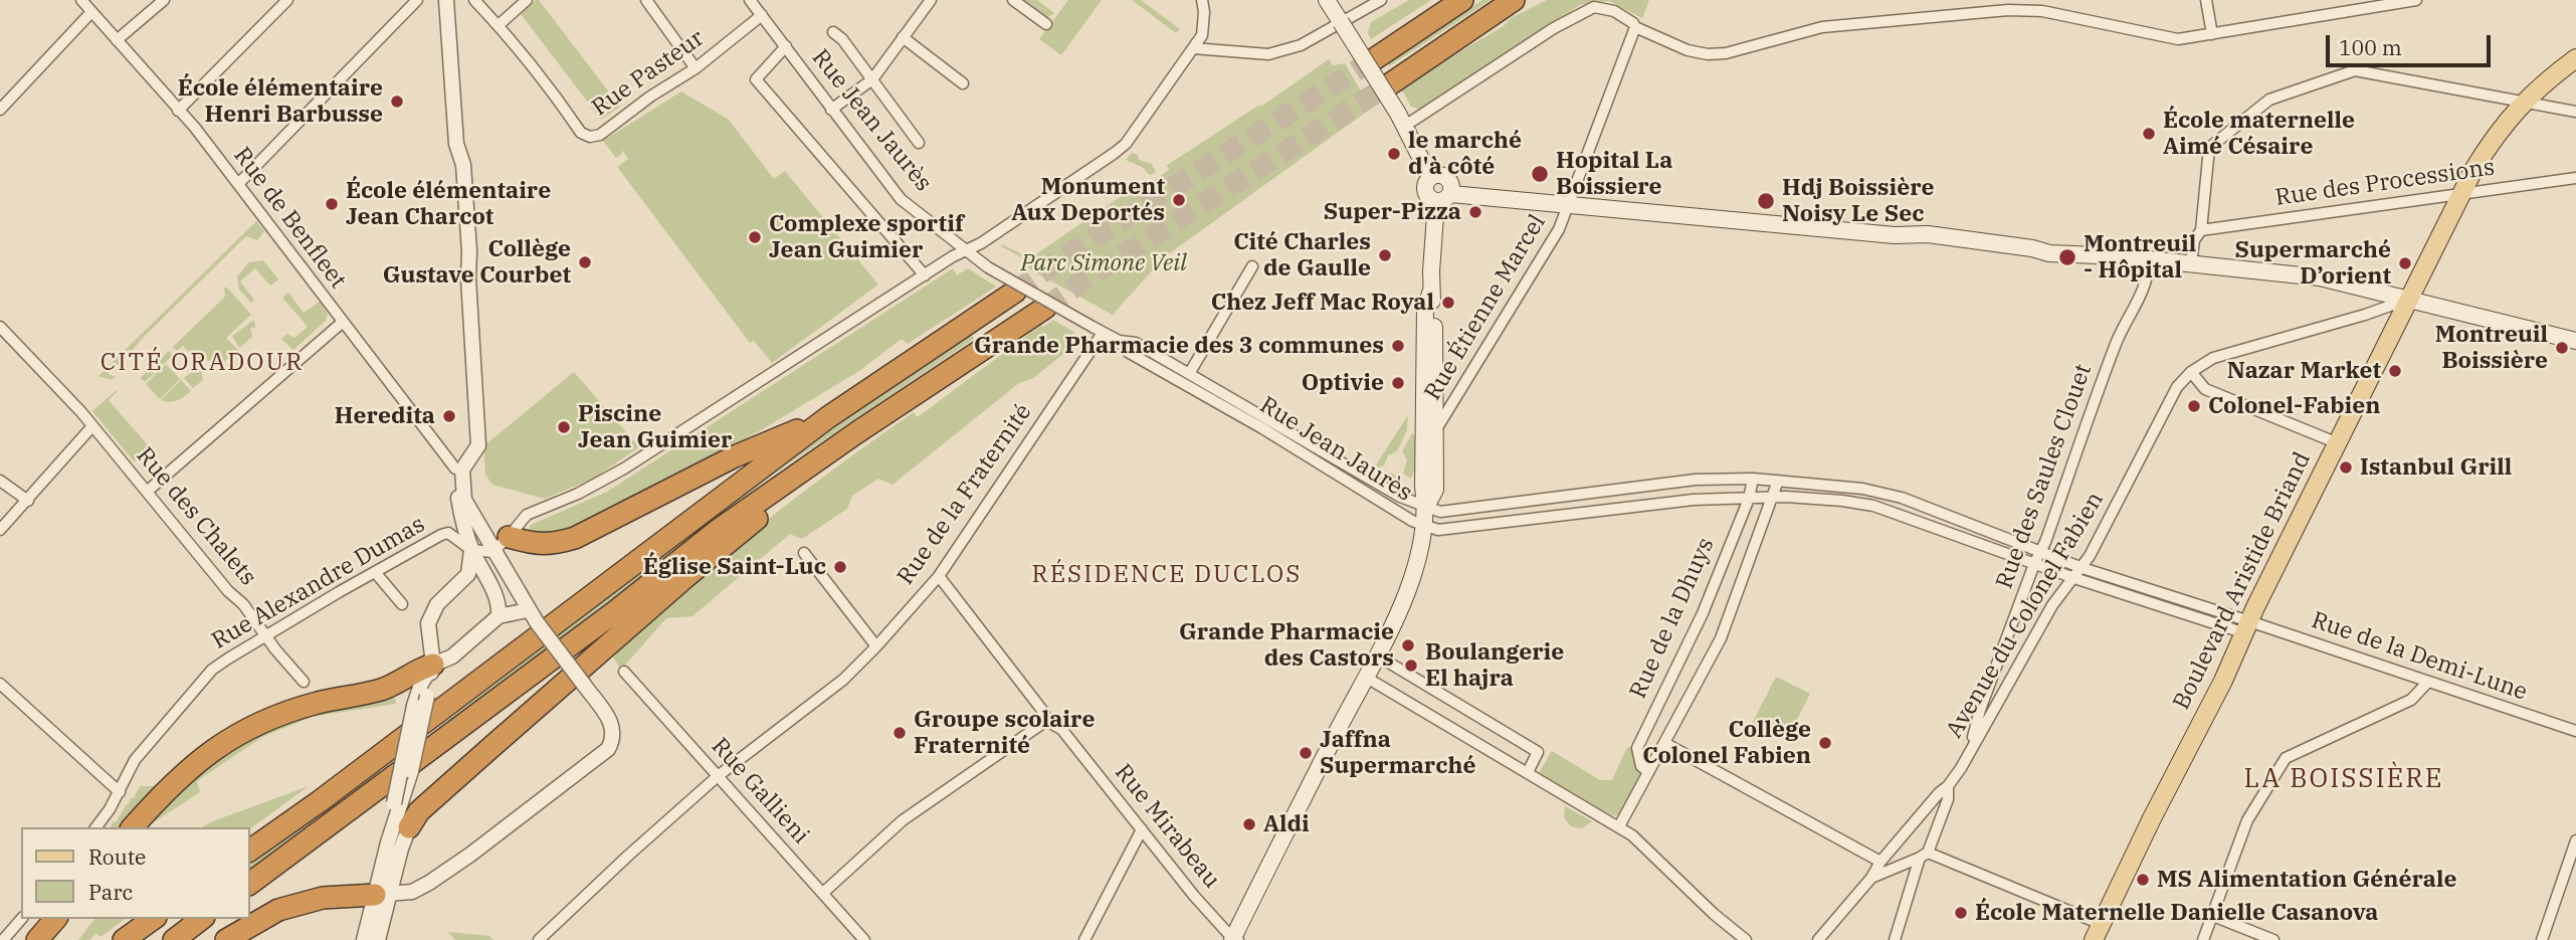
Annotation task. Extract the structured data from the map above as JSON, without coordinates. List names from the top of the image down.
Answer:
{
  "streets": {
    "main road": ["Boulevard Aristide Briand"],
    "street": [
      "Rue Pasteur",
      "Rue Jean Jaurès",
      "Rue des Processions",
      "Rue de Benfleet",
      "Rue Étienne Marcel",
      "Rue des Saules Clouet",
      "Rue de la Fraternité",
      "Rue des Chalets",
      "Rue Alexandre Dumas",
      "Avenue du Colonel Fabien",
      "Rue de la Dhuys",
      "Rue de la Demi-Lune",
      "Rue Gallieni",
      "Rue Mirabeau"
    ]
  },
  "crossings": [
    ["Rue Pasteur", "Rue Jean Jaurès"],
    ["Rue Jean Jaurès", "Rue des Saules Clouet"],
    ["Rue Jean Jaurès", "Rue de la Fraternité"],
    ["Rue Jean Jaurès", "Boulevard Aristide Briand"],
    ["Rue Jean Jaurès", "Avenue du Colonel Fabien"],
    ["Rue Jean Jaurès", "Rue de la Dhuys"],
    ["Rue Jean Jaurès", "Rue de la Demi-Lune"],
    ["Rue des Processions", "Boulevard Aristide Briand"],
    ["Rue des Saules Clouet", "Avenue du Colonel Fabien"],
    ["Rue de la Fraternité", "Rue Gallieni"],
    ["Rue de la Fraternité", "Rue Mirabeau"],
    ["Rue des Chalets", "Rue Alexandre Dumas"],
    ["Boulevard Aristide Briand", "Avenue du Colonel Fabien"],
    ["Boulevard Aristide Briand", "Rue de la Demi-Lune"]
  ],
  "districts": ["CITÉ ORADOUR", "RÉSIDENCE DUCLOS", "LA BOISSIÈRE"],
  "parks": ["Parc Simone Veil"],
  "places": [
    "École élémentaire Henri Barbusse",
    "École maternelle Aimé Césaire",
    "le marché d'à côté",
    "Hopital La Boissiere",
    "Monument Aux Deportés",
    "Hdj Boissière Noisy Le Sec",
    "École élémentaire Jean Charcot",
    "Super-Pizza",
    "Complexe sportif Jean Guimier",
    "Cité Charles de Gaulle",
    "Montreuil - Hôpital",
    "Collège Gustave Courbet",
    "Supermarché D’orient",
    "Chez Jeff Mac Royal",
    "Grande Pharmacie des 3 communes",
    "Montreuil Boissière",
    "Nazar Market",
    "Optivie",
    "Colonel-Fabien",
    "Heredita",
    "Piscine Jean Guimier",
    "Istanbul Grill",
    "Église Saint-Luc",
    "Grande Pharmacie des Castors",
    "Boulangerie El hajra",
    "Groupe scolaire Fraternité",
    "Collège Colonel Fabien",
    "Jaffna Supermarché",
    "Aldi",
    "MS Alimentation Générale",
    "École Maternelle Danielle Casanova"
  ],
  "legend": ["Route", "Parc"],
  "scale_bar": "100 m"
}
